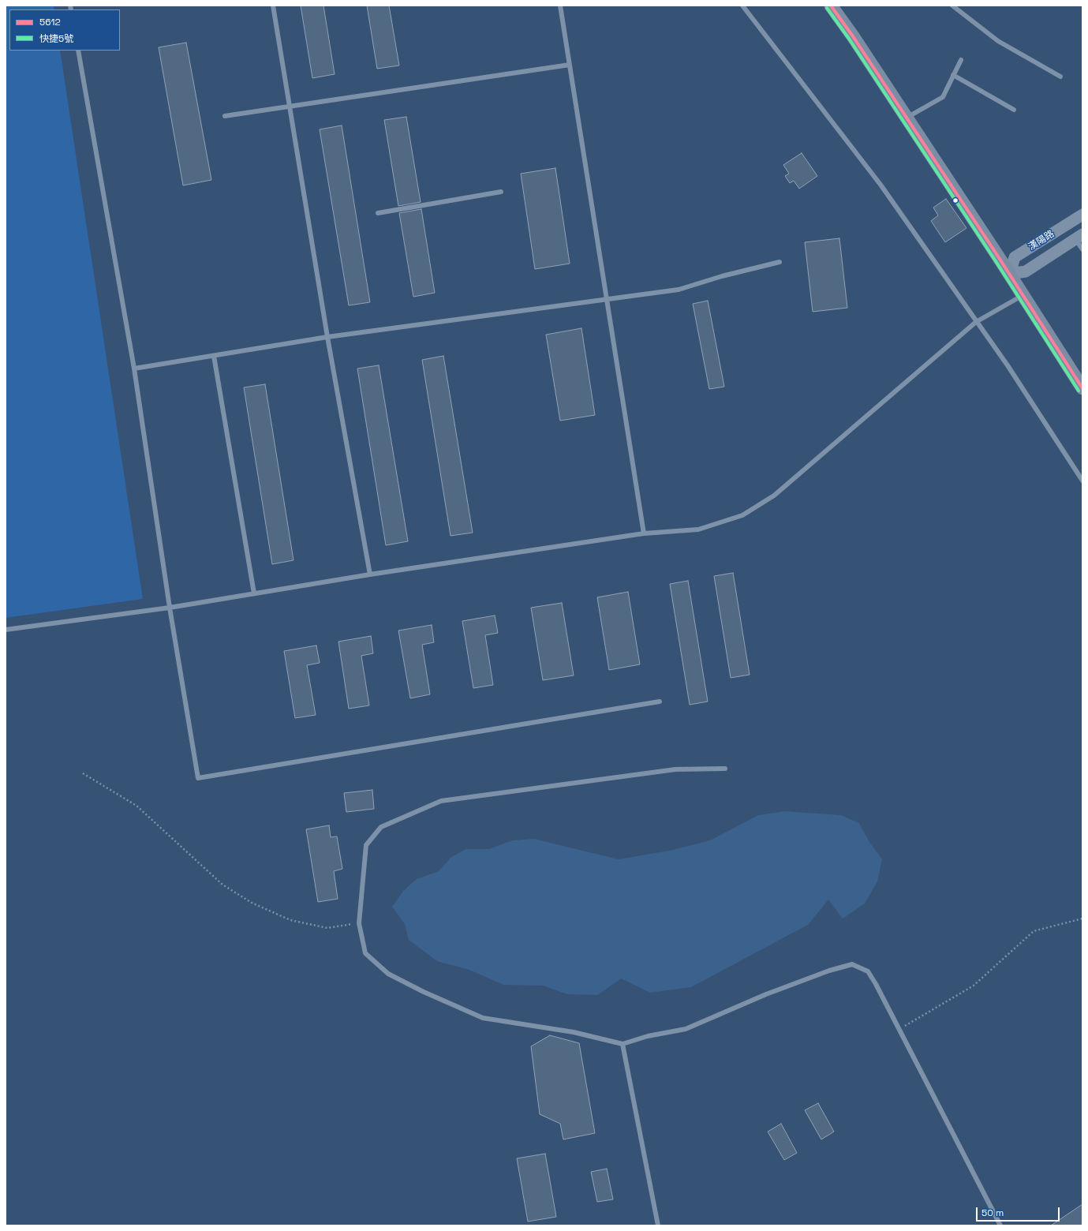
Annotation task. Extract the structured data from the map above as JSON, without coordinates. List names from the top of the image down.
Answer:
{
  "streets": {
    "street": ["漢陽路"]
  },
  "lines": ["transit line 5612", "transit line 快捷5號"],
  "legend": ["5612", "快捷5號"],
  "scale_bar": "50 m"
}
